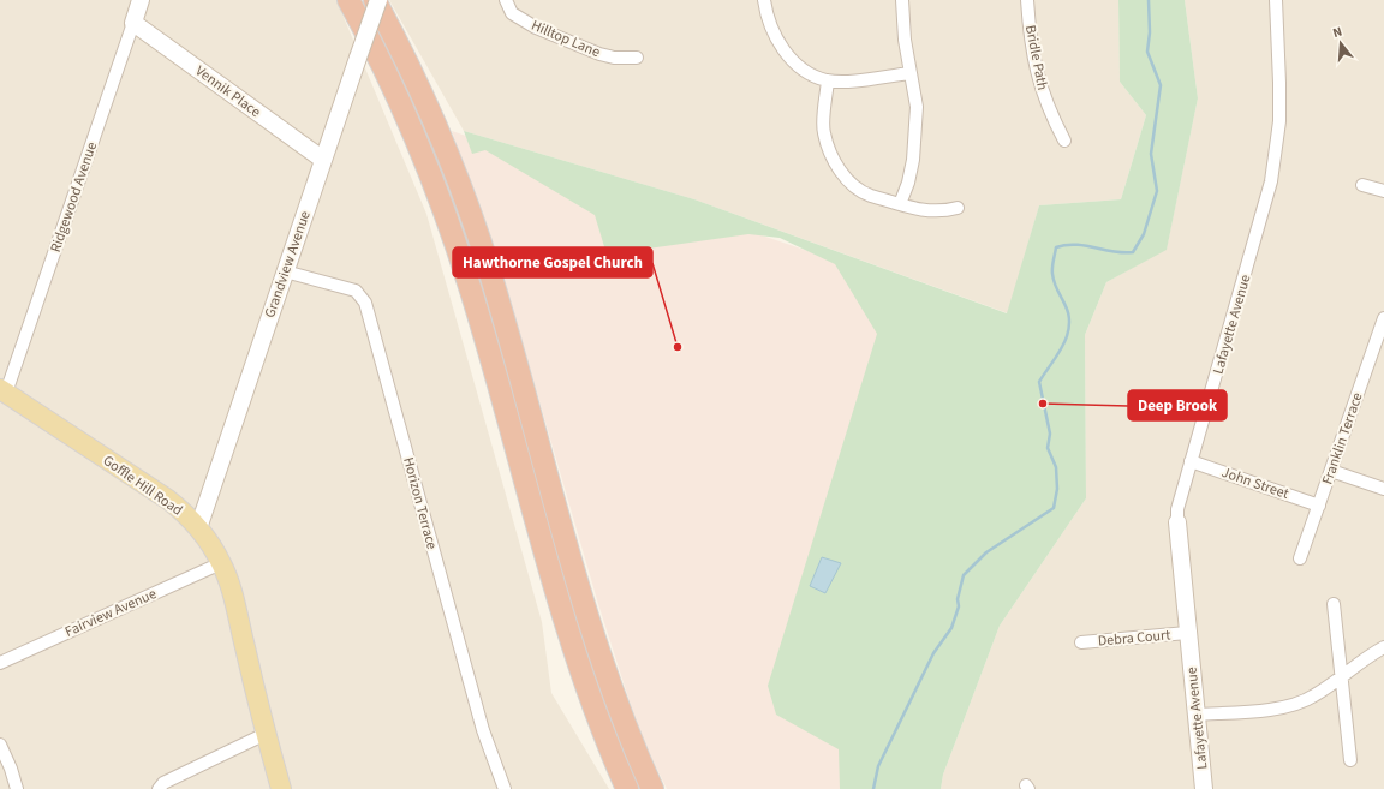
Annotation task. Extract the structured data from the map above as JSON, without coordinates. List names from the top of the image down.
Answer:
{
  "streets": {
    "main road": ["Goffle Hill Road"],
    "street": [
      "Hilltop Lane",
      "Bridle Path",
      "Vennik Place",
      "Ridgewood Avenue",
      "Grandview Avenue",
      "Lafayette Avenue",
      "Franklin Terrace",
      "John Street",
      "Horizon Terrace",
      "Fairview Avenue",
      "Debra Court"
    ]
  },
  "crossings": [
    ["Vennik Place", "Ridgewood Avenue"],
    ["Vennik Place", "Grandview Avenue"],
    ["Ridgewood Avenue", "Goffle Hill Road"],
    ["Grandview Avenue", "Goffle Hill Road"],
    ["Grandview Avenue", "Horizon Terrace"],
    ["Lafayette Avenue", "John Street"],
    ["Lafayette Avenue", "Debra Court"],
    ["Franklin Terrace", "John Street"],
    ["Goffle Hill Road", "Fairview Avenue"]
  ],
  "places": ["Hawthorne Gospel Church", "Deep Brook"],
  "north": "top"
}
